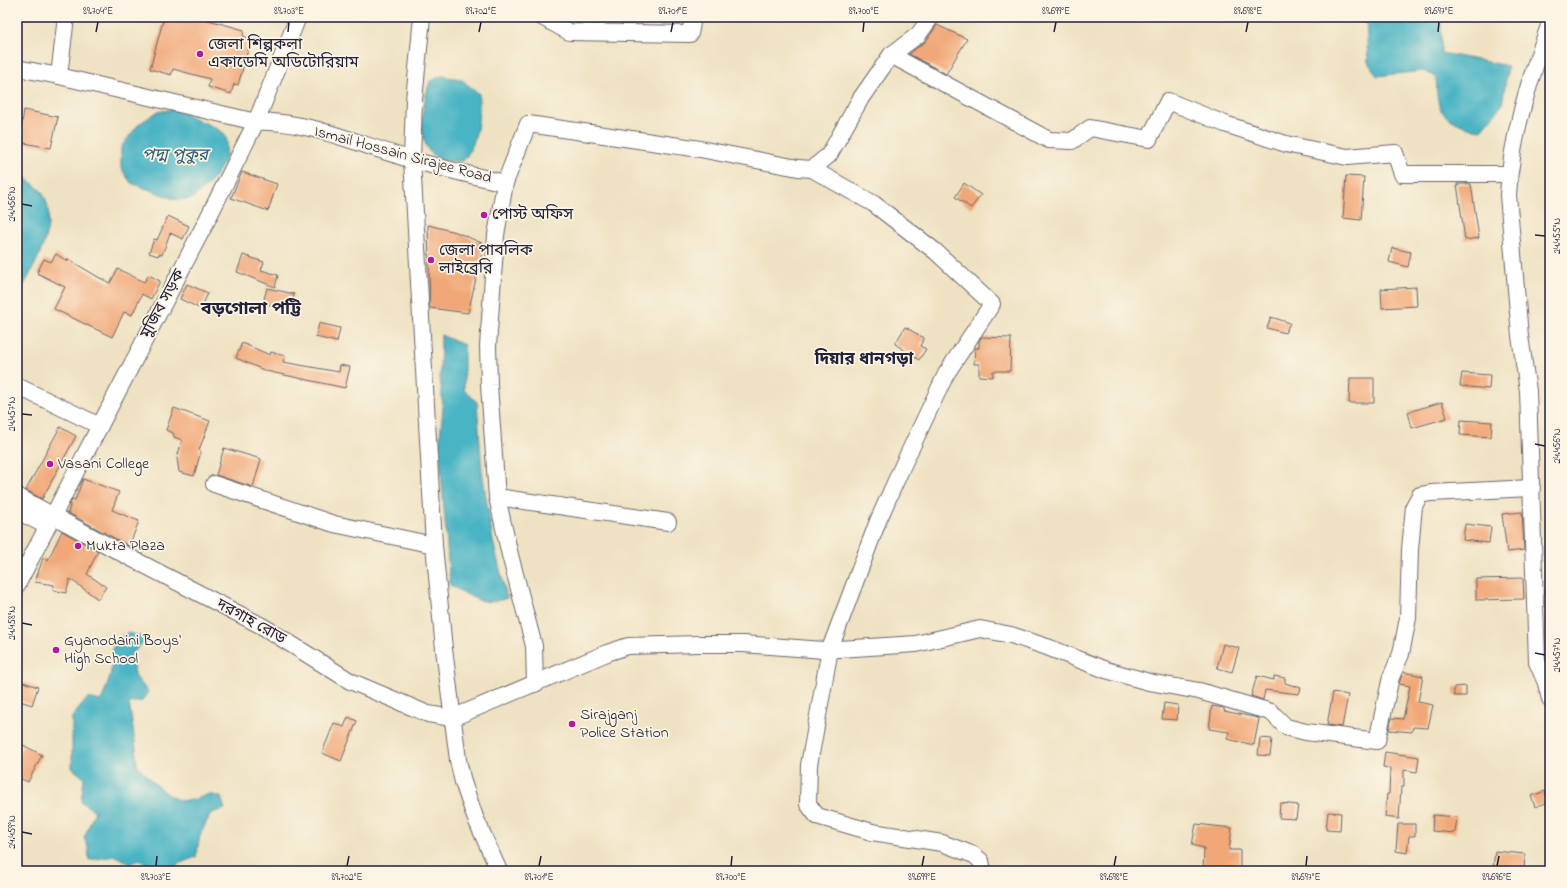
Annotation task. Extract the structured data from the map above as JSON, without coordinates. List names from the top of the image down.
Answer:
{
  "streets": {
    "street": ["Ismail Hossain Sirajee Road", "মুজিব সড়ক", "দরগাহ রোড"]
  },
  "crossings": [
    ["Ismail Hossain Sirajee Road", "মুজিব সড়ক"],
    ["মুজিব সড়ক", "দরগাহ রোড"]
  ],
  "districts": ["বড়গোলা পট্টি", "দিয়ার ধানগড়া"],
  "water": ["পদ্ম পুকুর"],
  "places": [
    "জেলা শিল্পকলা একাডেমি অডিটোরিয়াম",
    "পোস্ট অফিস",
    "জেলা পাবলিক লাইব্রেরি",
    "Vasani College",
    "Mukta Plaza",
    "Gyanodaini Boys' High School",
    "Sirajganj Police Station"
  ],
  "coordinates": [
    "89.704°E",
    "89.703°E",
    "89.702°E",
    "89.701°E",
    "89.700°E",
    "89.699°E",
    "89.698°E",
    "89.697°E",
    "24.456°N",
    "24.455°N",
    "24.457°N",
    "24.458°N",
    "24.459°N",
    "89.696°E"
  ]
}
